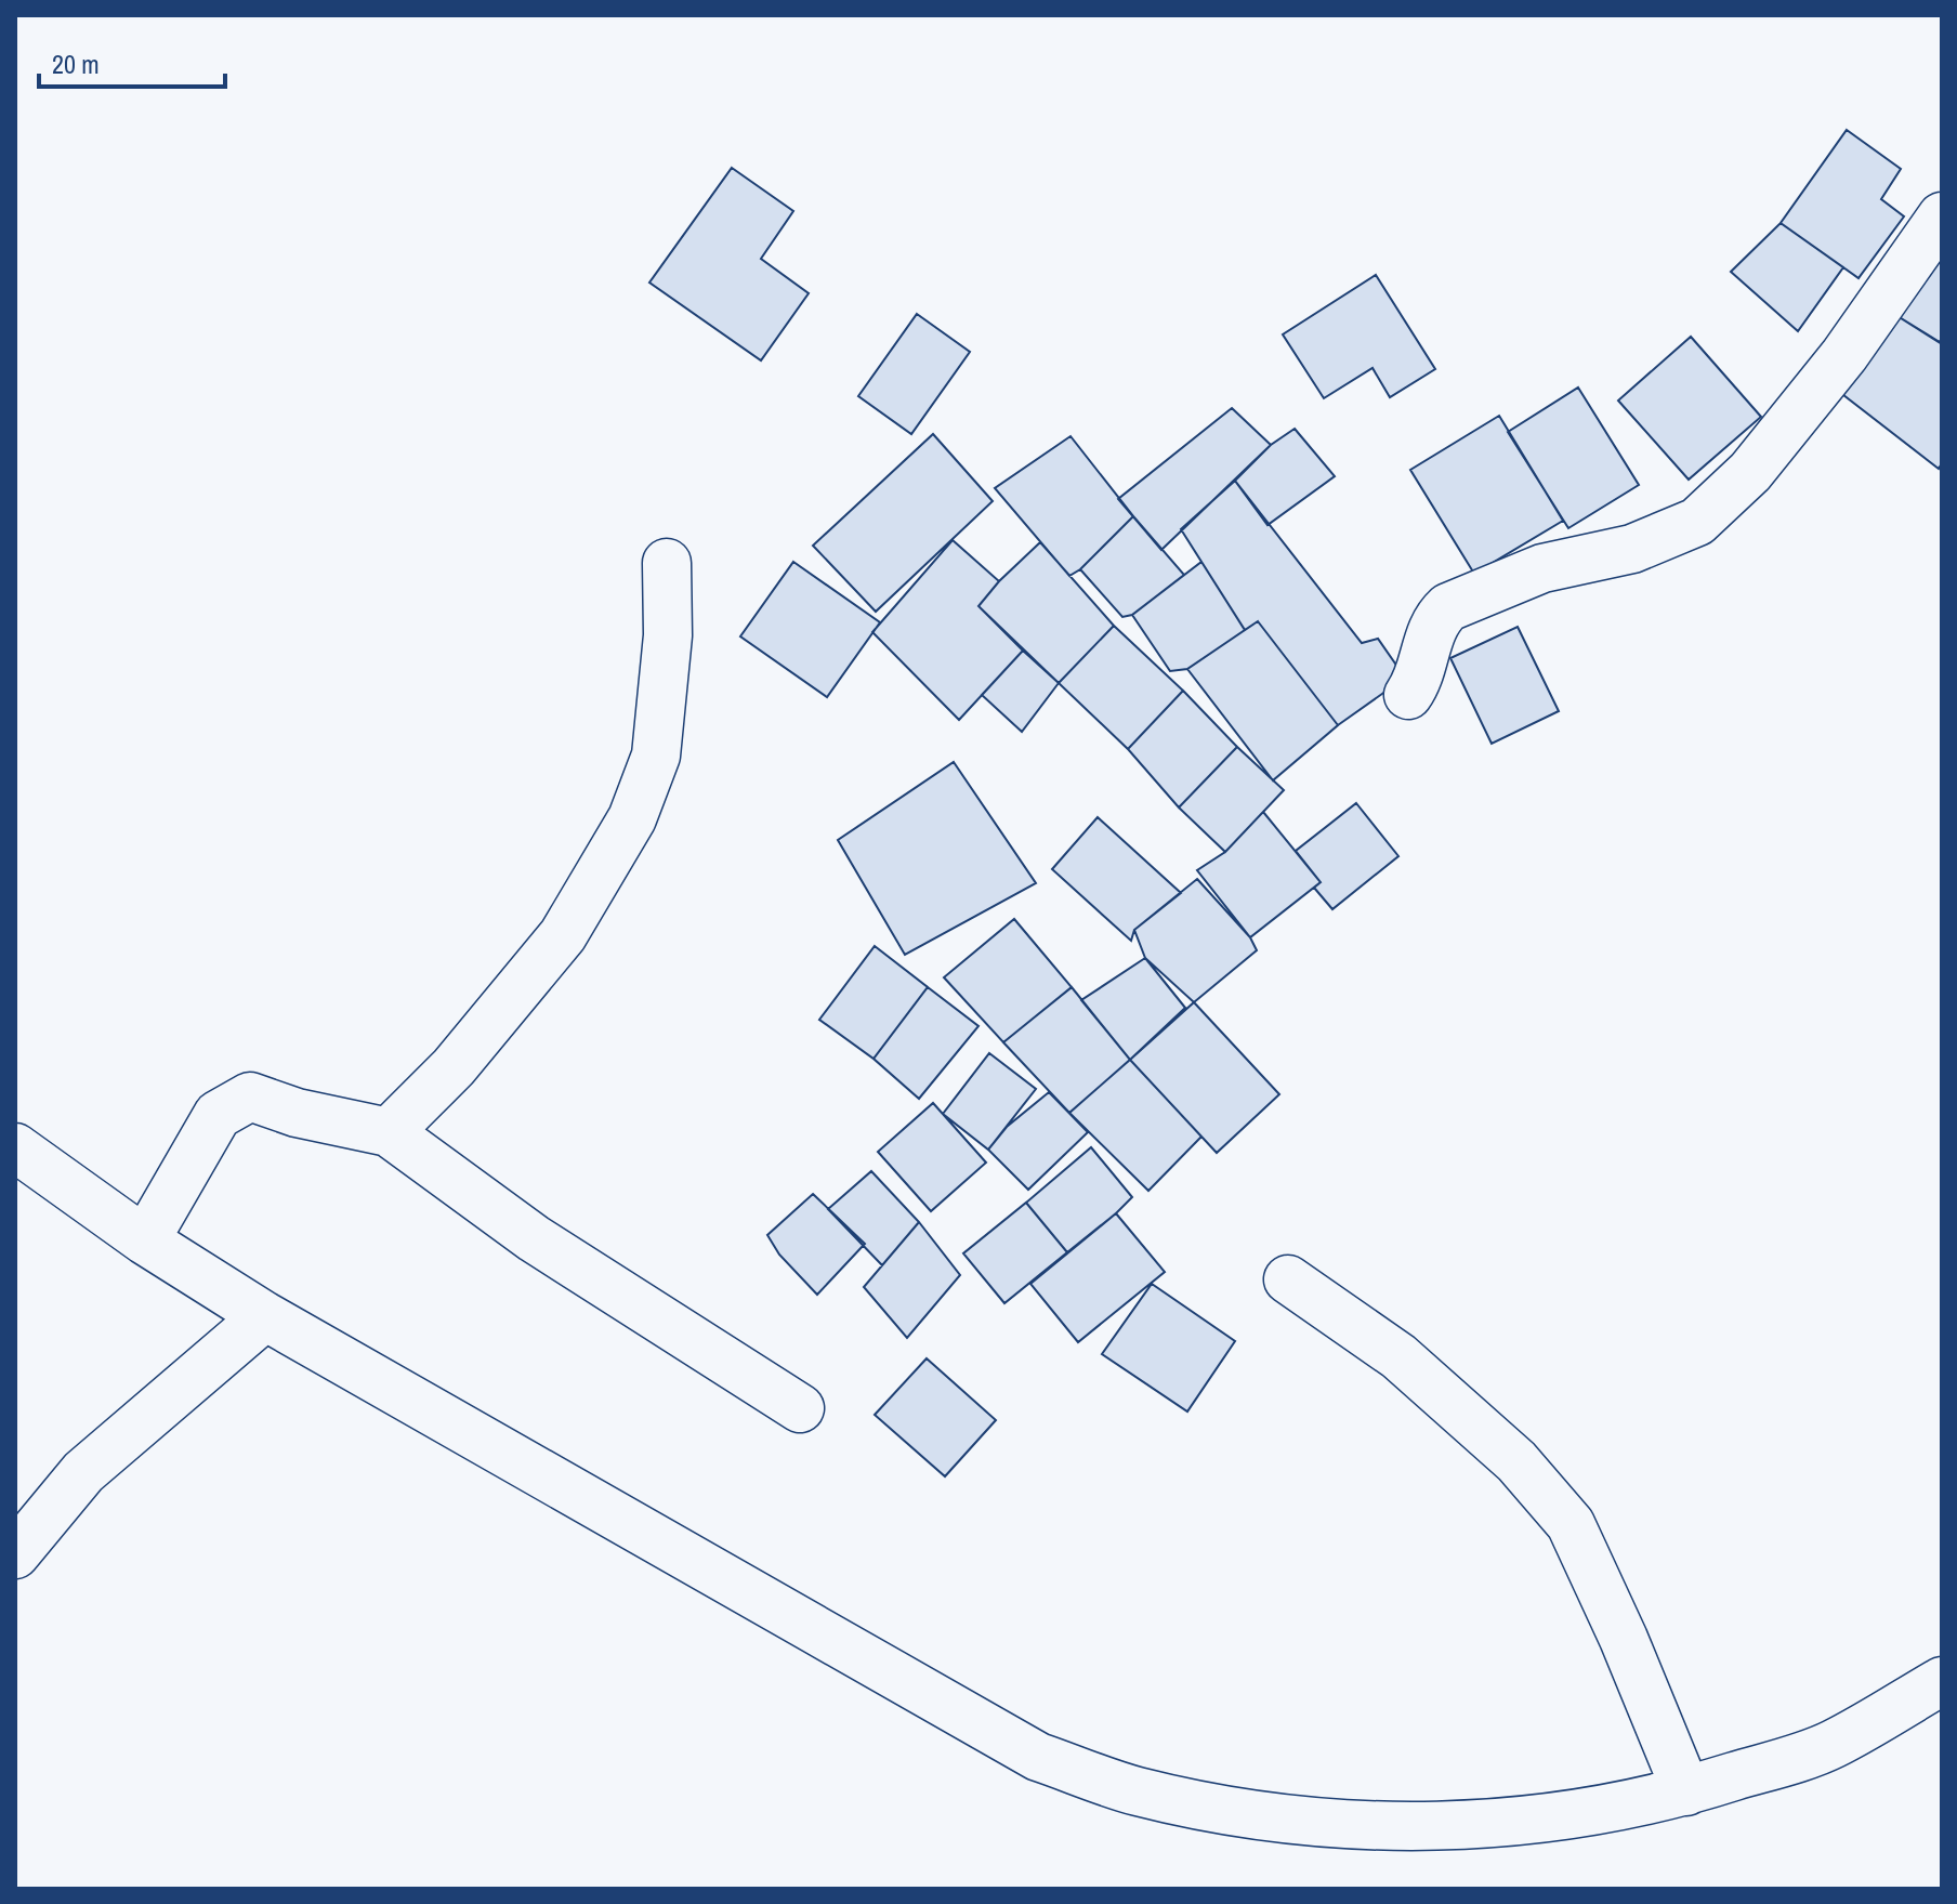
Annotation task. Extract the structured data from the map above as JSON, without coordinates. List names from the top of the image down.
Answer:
{
  "scale_bar": "20 m"
}
